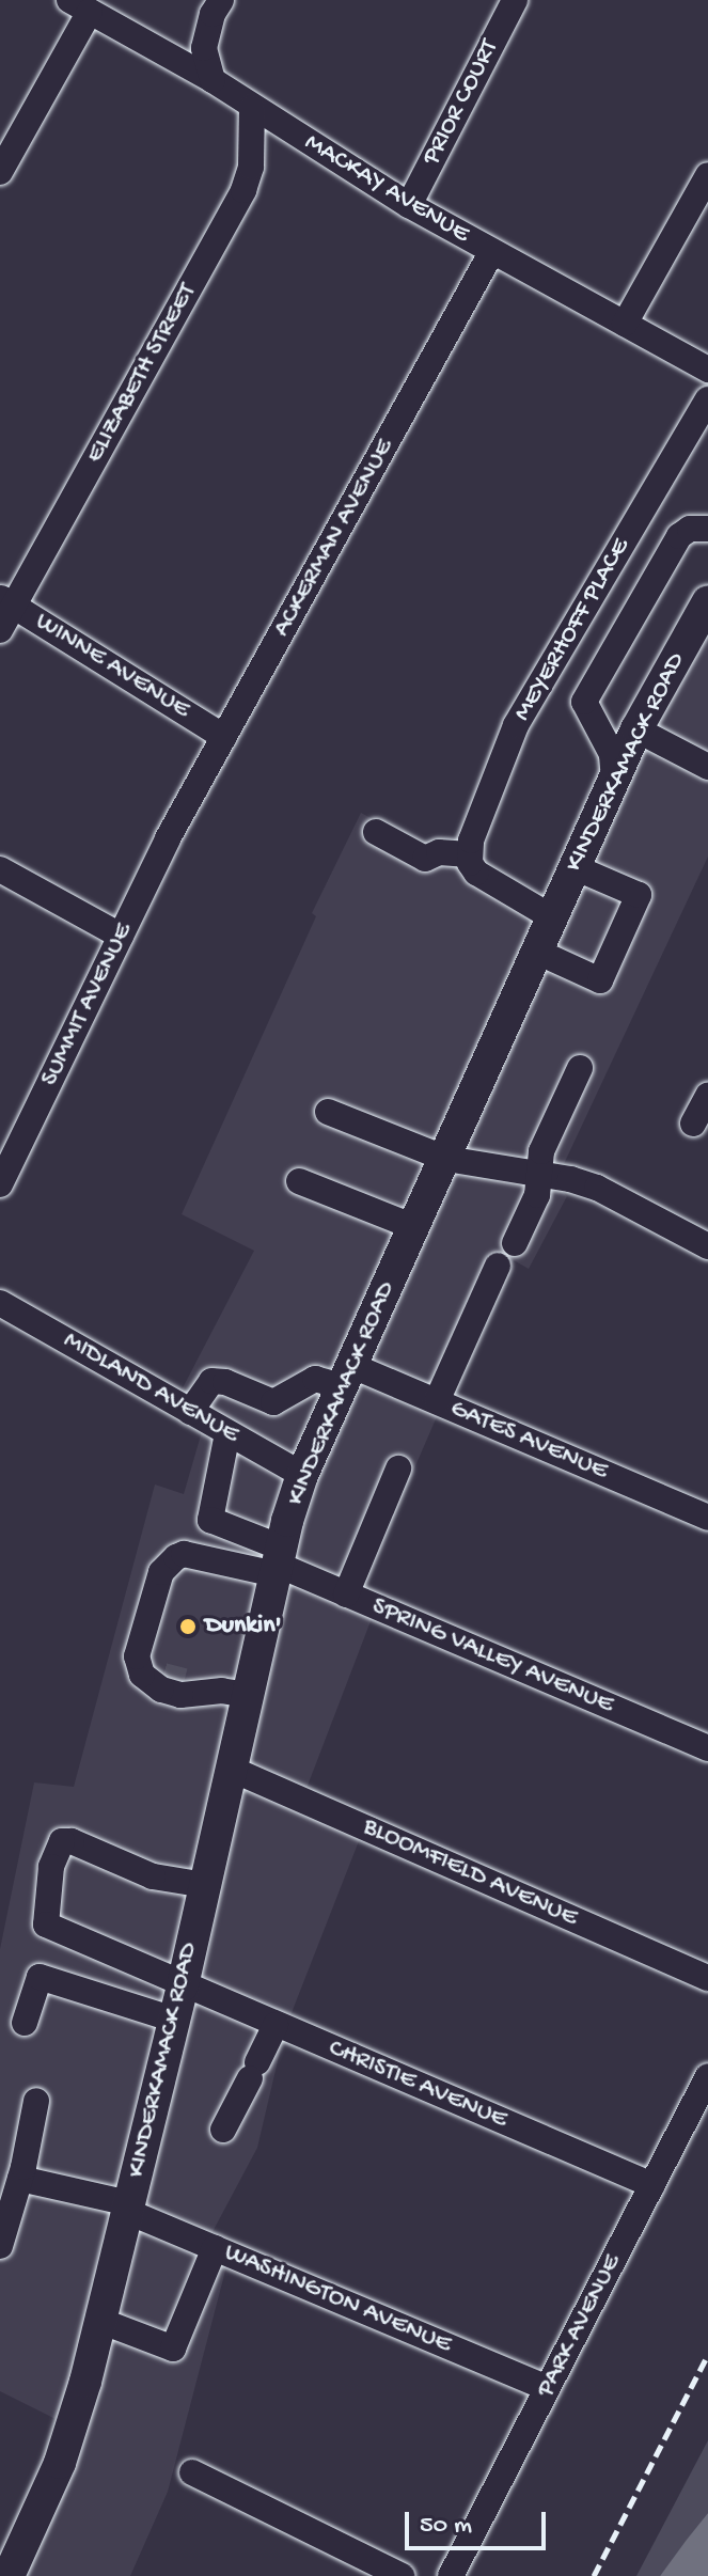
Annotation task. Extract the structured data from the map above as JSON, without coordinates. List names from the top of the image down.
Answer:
{
  "streets": {
    "main road": ["KINDERKAMACK ROAD"],
    "street": [
      "PRIOR COURT",
      "MACKAY AVENUE",
      "ELIZABETH STREET",
      "ACKERMAN AVENUE",
      "MEYERHOFF PLACE",
      "WINNE AVENUE",
      "SUMMIT AVENUE",
      "MIDLAND AVENUE",
      "GATES AVENUE",
      "SPRING VALLEY AVENUE",
      "BLOOMFIELD AVENUE",
      "CHRISTIE AVENUE",
      "WASHINGTON AVENUE",
      "PARK AVENUE"
    ]
  },
  "crossings": [
    ["PRIOR COURT", "MACKAY AVENUE"],
    ["MACKAY AVENUE", "ELIZABETH STREET"],
    ["MACKAY AVENUE", "ACKERMAN AVENUE"],
    ["ELIZABETH STREET", "WINNE AVENUE"],
    ["ACKERMAN AVENUE", "WINNE AVENUE"],
    ["ACKERMAN AVENUE", "SUMMIT AVENUE"],
    ["KINDERKAMACK ROAD", "MIDLAND AVENUE"],
    ["KINDERKAMACK ROAD", "GATES AVENUE"],
    ["KINDERKAMACK ROAD", "SPRING VALLEY AVENUE"],
    ["KINDERKAMACK ROAD", "BLOOMFIELD AVENUE"],
    ["KINDERKAMACK ROAD", "CHRISTIE AVENUE"],
    ["KINDERKAMACK ROAD", "WASHINGTON AVENUE"],
    ["CHRISTIE AVENUE", "PARK AVENUE"],
    ["WASHINGTON AVENUE", "PARK AVENUE"]
  ],
  "places": ["Dunkin'"],
  "scale_bar": "50 m"
}
